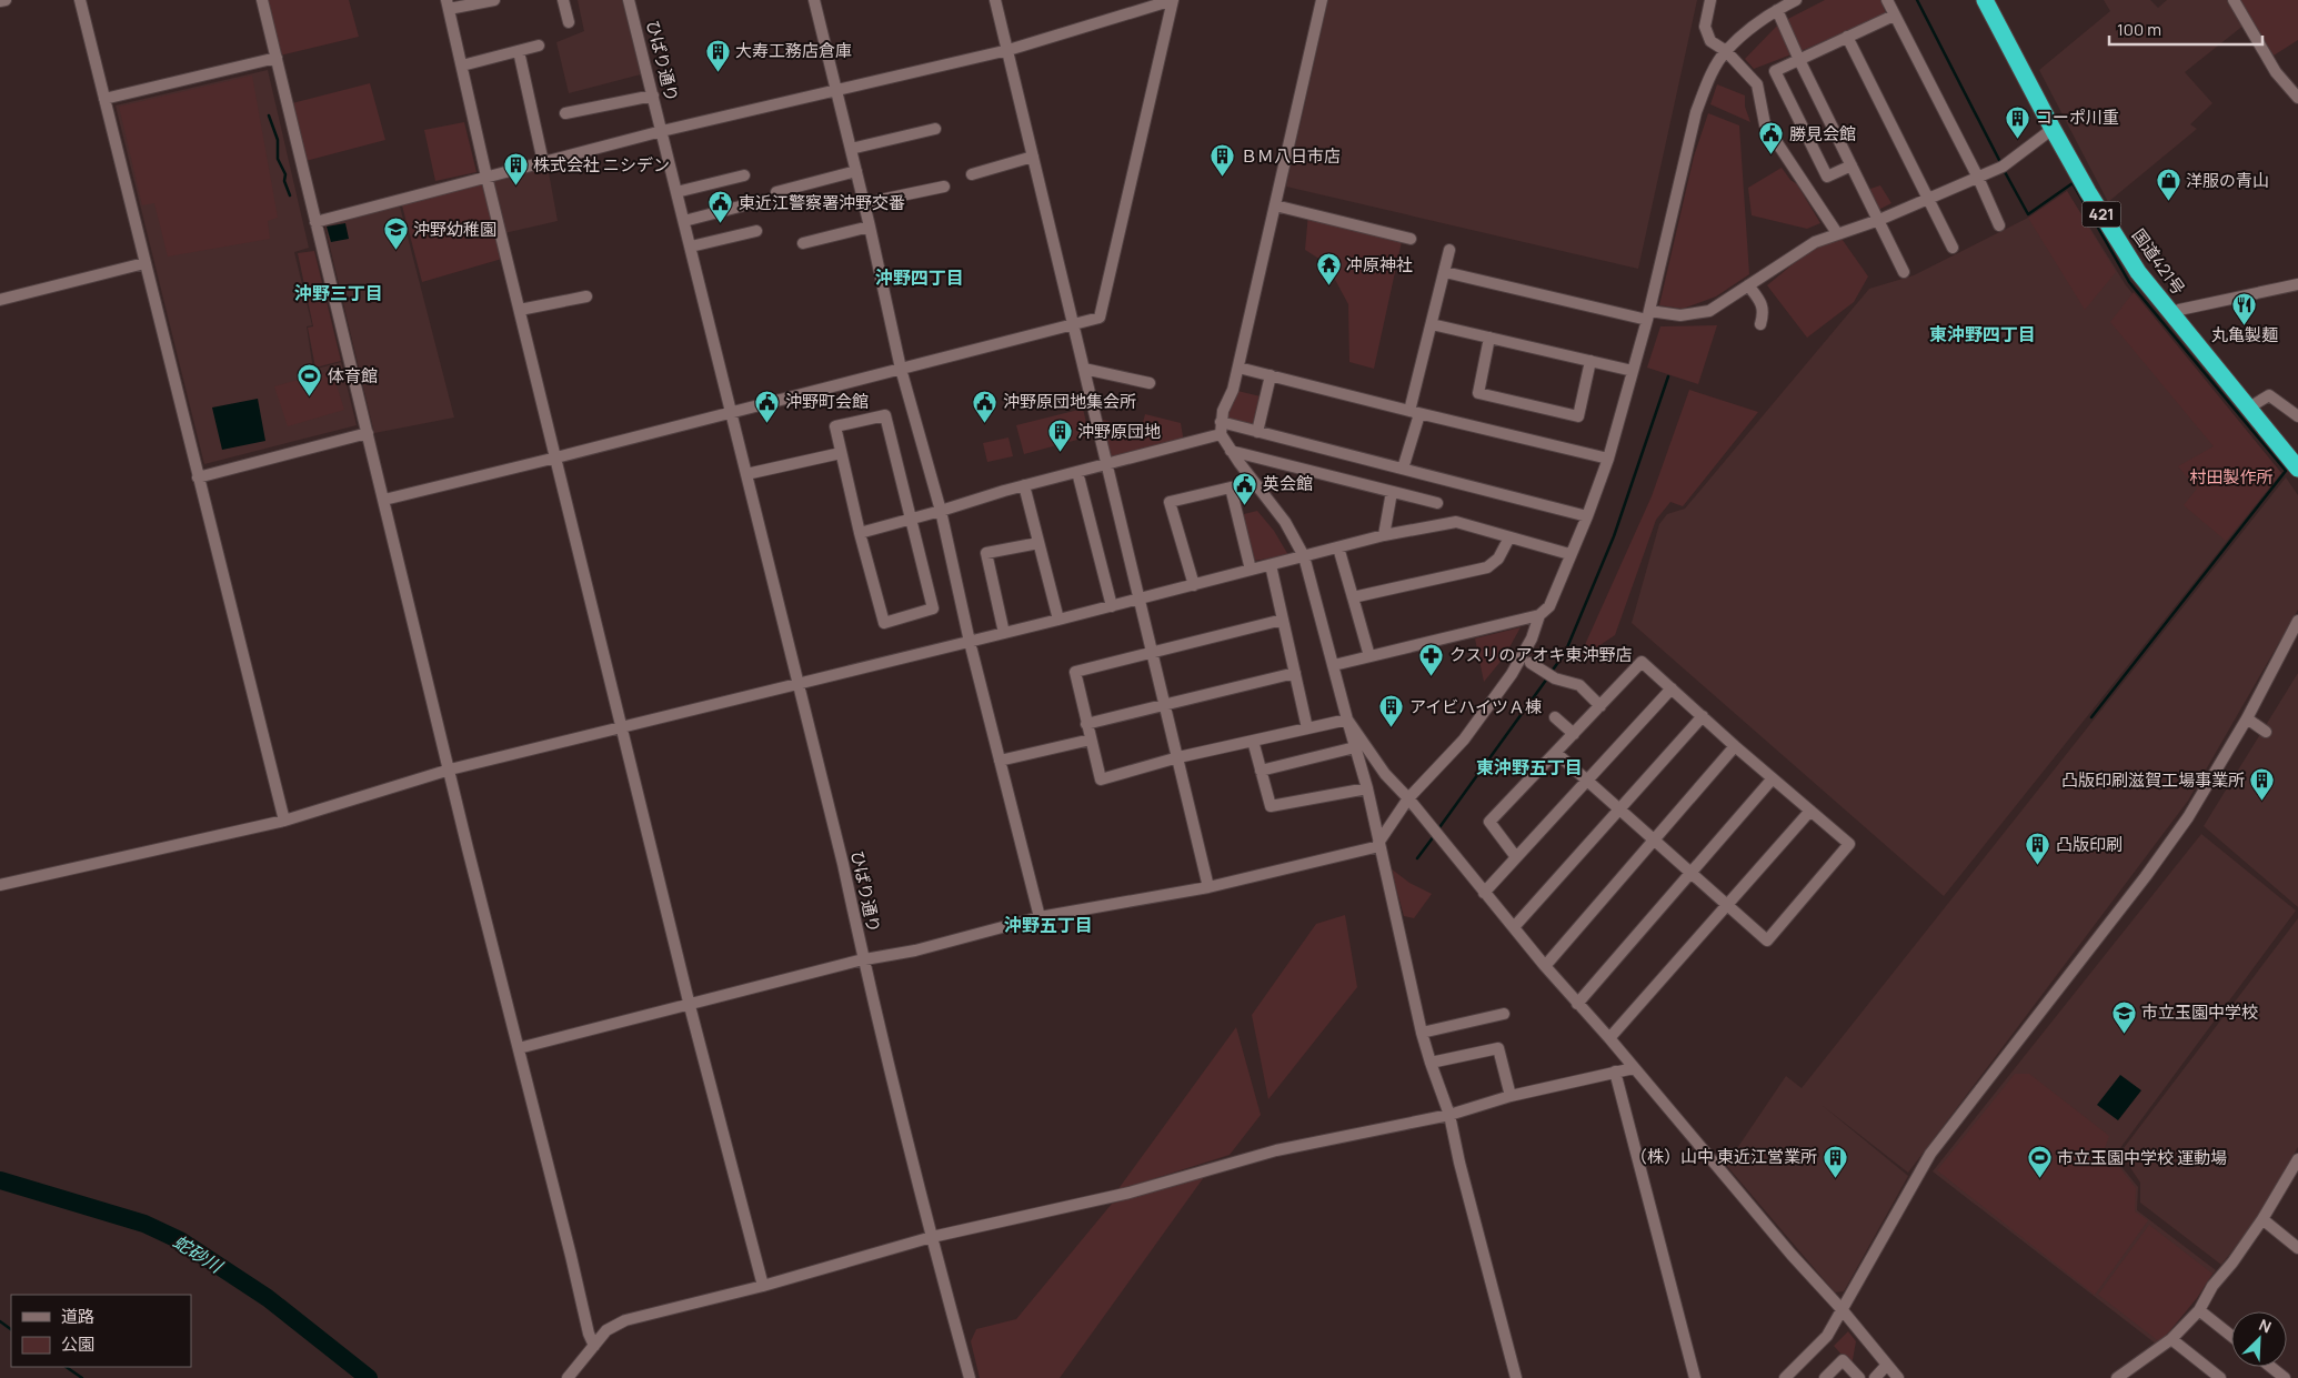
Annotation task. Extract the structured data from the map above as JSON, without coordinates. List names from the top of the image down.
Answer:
{
  "streets": {
    "highway": ["421", "国道421号"],
    "street": ["ひばり通り"]
  },
  "districts": [
    "沖野四丁目",
    "沖野三丁目",
    "東沖野四丁目",
    "東沖野五丁目",
    "沖野五丁目"
  ],
  "water": ["蛇砂川"],
  "parks": ["村田製作所"],
  "places": {
    "building": [
      "大寿工務店倉庫",
      "コーポ川重",
      "ＢＭ八日市店",
      "株式会社 ニシデン",
      "沖野原団地",
      "アイビハイツＡ棟",
      "凸版印刷滋賀工場事業所",
      "凸版印刷",
      "（株）山中 東近江営業所"
    ],
    "public building": [
      "勝見会館",
      "東近江警察署沖野交番",
      "沖野町会館",
      "沖野原団地集会所",
      "英会館"
    ],
    "shop": ["洋服の青山"],
    "school or university": ["沖野幼稚園", "市立玉園中学校"],
    "temple": ["冲原神社"],
    "restaurant": ["丸亀製麺"],
    "sports": ["体育館", "市立玉園中学校 運動場"],
    "pharmacy": ["クスリのアオキ東沖野店"]
  },
  "legend": ["道路", "公園"],
  "scale_bar": "100 m",
  "north": "top right"
}
